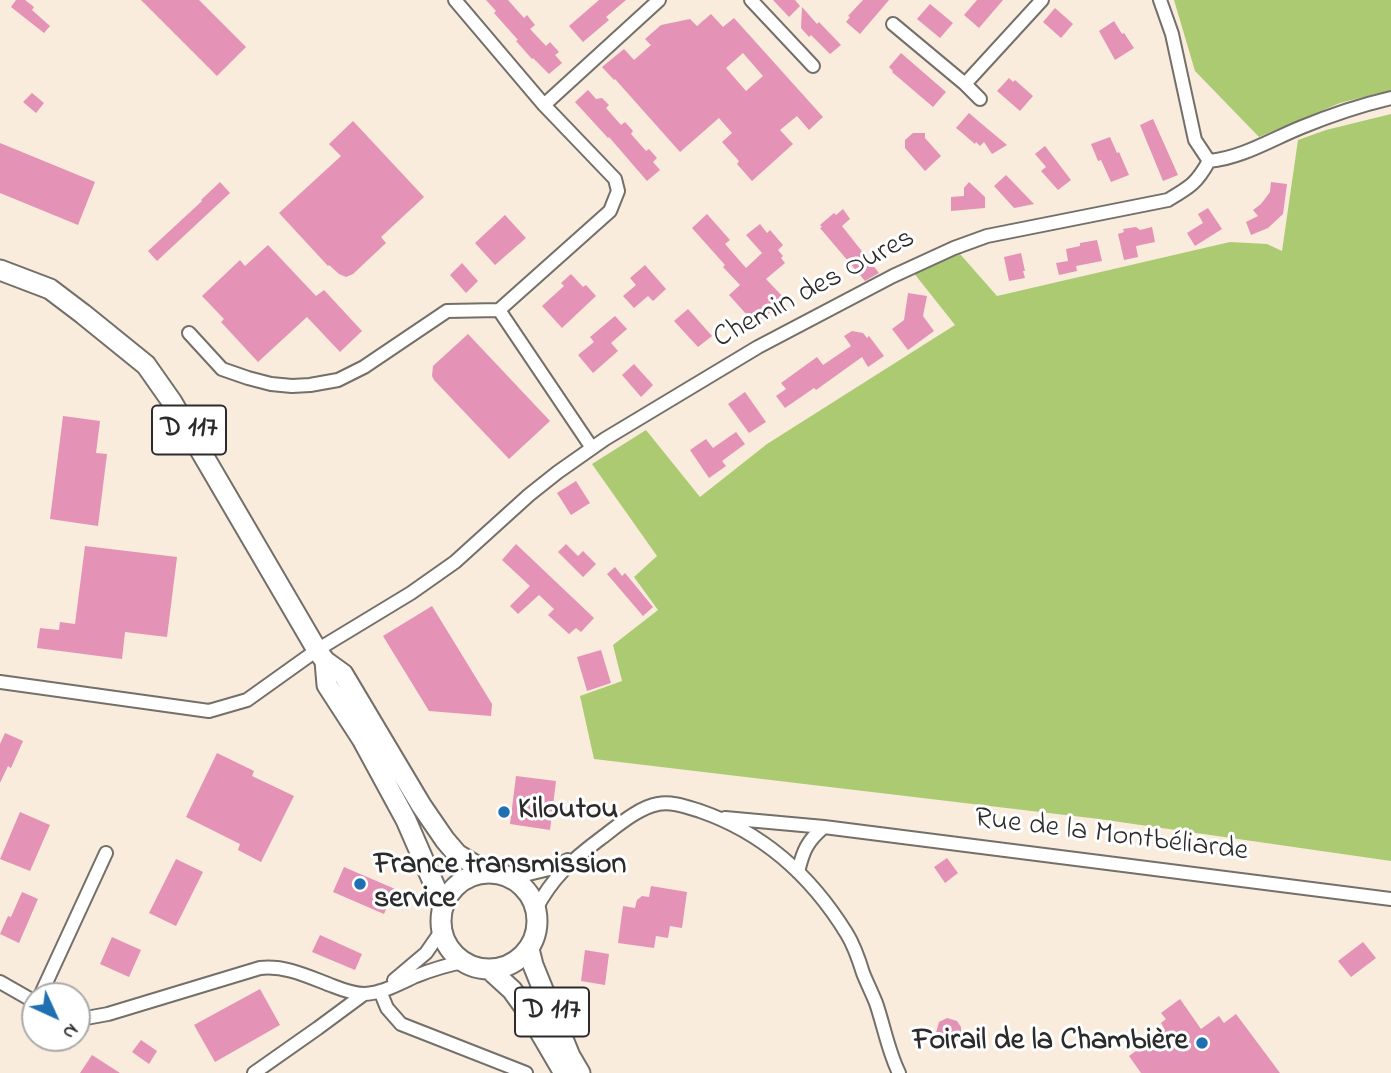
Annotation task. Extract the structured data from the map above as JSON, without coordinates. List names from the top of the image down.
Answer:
{
  "streets": {
    "main road": ["D 117"],
    "street": ["Chemin des Oures", "Rue de la Montbéliarde"]
  },
  "crossings": [
    ["Chemin des Oures", "D 117"]
  ],
  "places": ["Kiloutou", "France transmission service", "Foirail de la Chambière"],
  "north": "bottom right"
}
